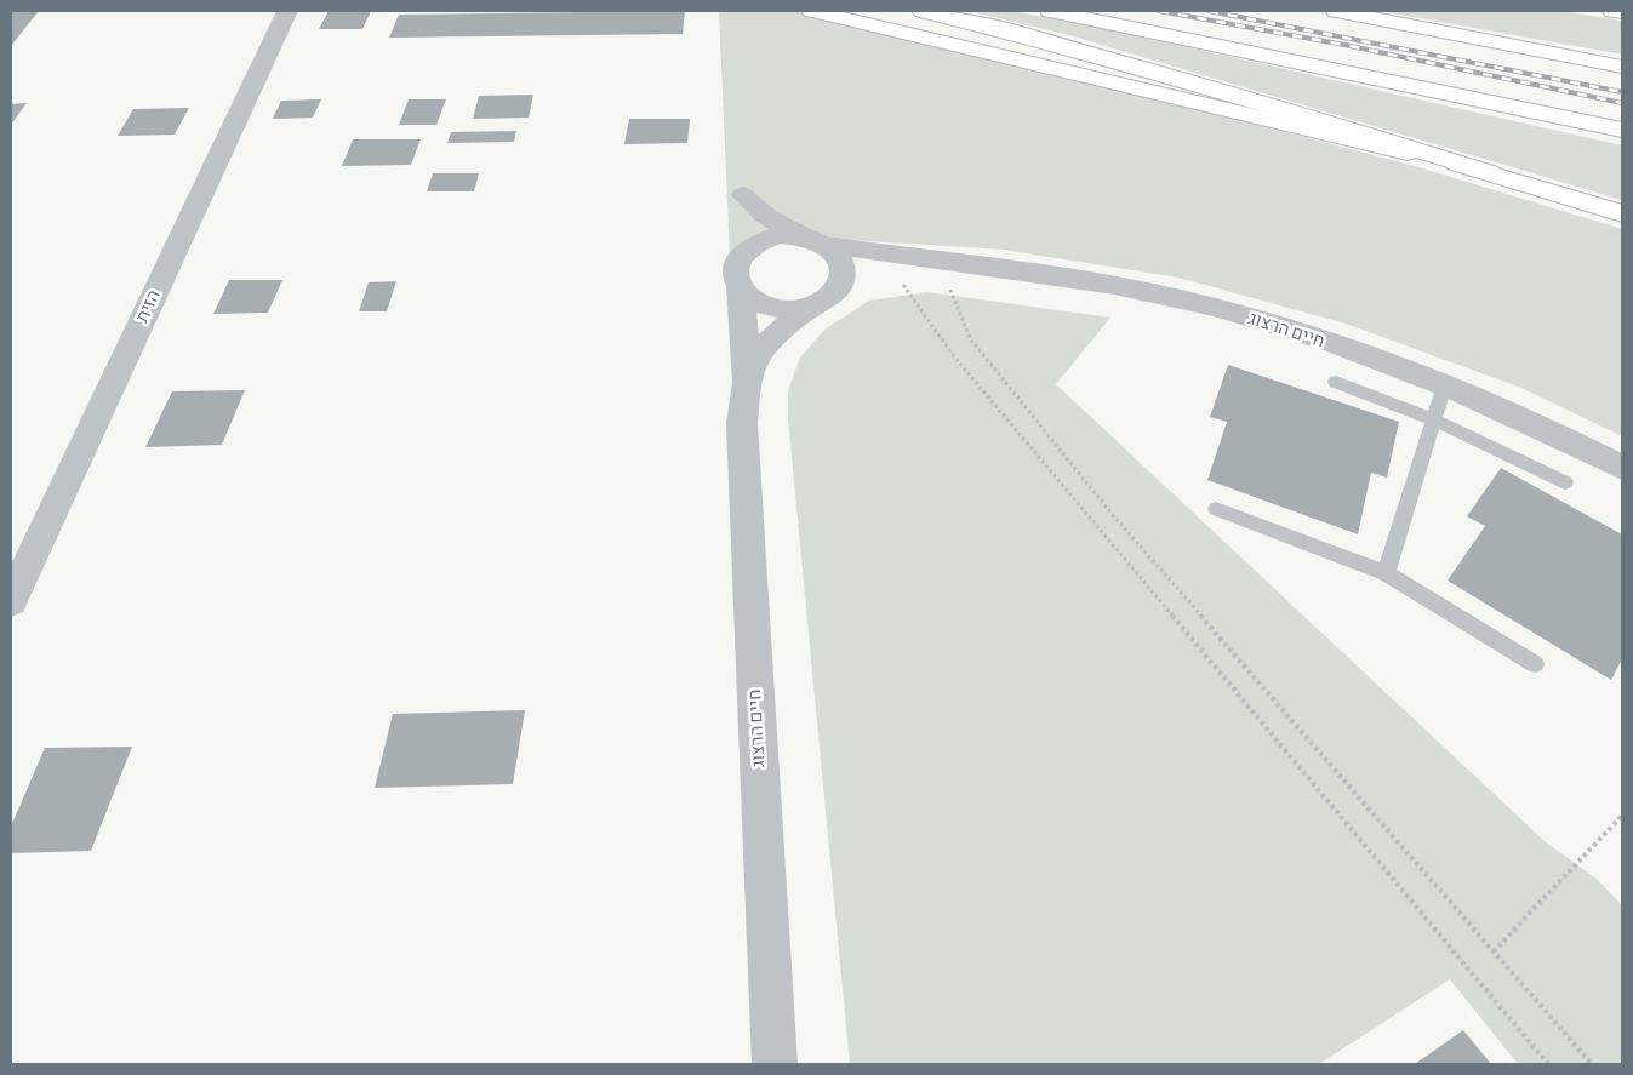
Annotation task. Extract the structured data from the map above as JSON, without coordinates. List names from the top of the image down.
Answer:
{
  "streets": {
    "street": ["הזית", "חיים הרצוג"]
  }
}
